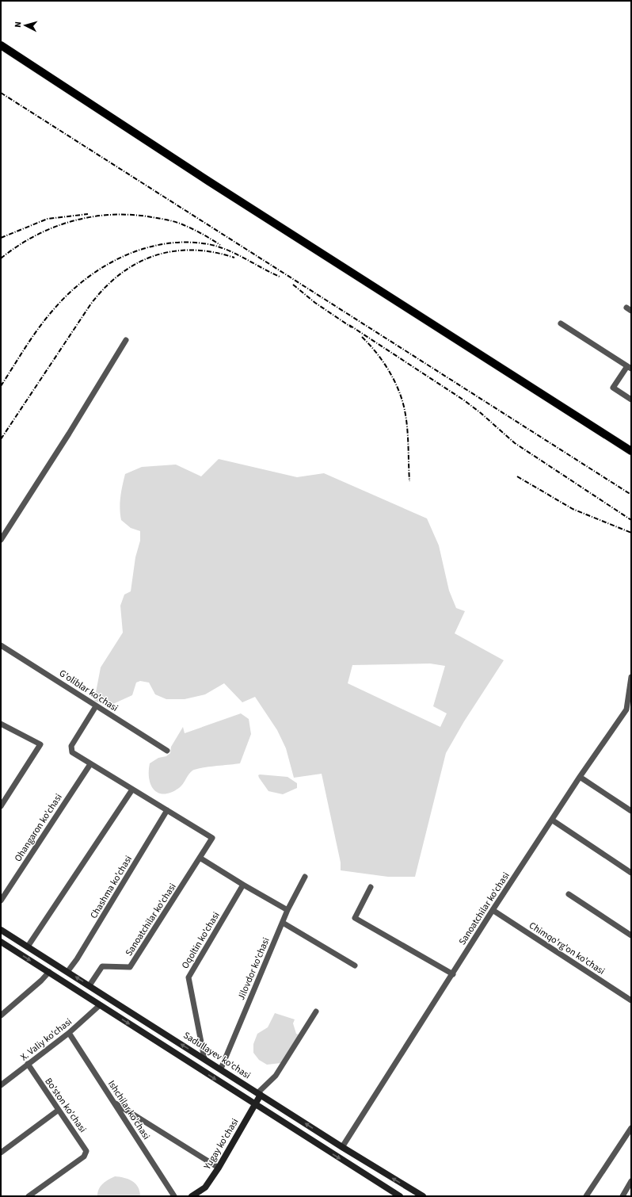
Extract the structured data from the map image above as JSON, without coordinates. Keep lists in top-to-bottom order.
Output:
{
  "streets": {
    "main road": ["Sadullayev ko'chasi", "Yugay ko'chasi"],
    "street": [
      "G'oliblar ko'chasi",
      "Ohangaron ko'chasi",
      "Chashma ko'chasi",
      "Sanoatchilar ko'chasi",
      "Oqoltin ko'chasi",
      "Chimqo'rg'on ko'chasi",
      "Jilovdor ko'chasi",
      "X. Valiy ko'chasi",
      "Bo'ston ko'chasi",
      "Ishchilar ko'chasi"
    ]
  },
  "crossings": [
    ["Chashma ko'chasi", "Sanoatchilar ko'chasi"],
    ["Chashma ko'chasi", "Sadullayev ko'chasi"],
    ["Sanoatchilar ko'chasi", "Chimqo'rg'on ko'chasi"],
    ["Sanoatchilar ko'chasi", "Sadullayev ko'chasi"],
    ["Oqoltin ko'chasi", "Sadullayev ko'chasi"],
    ["Jilovdor ko'chasi", "Sadullayev ko'chasi"],
    ["X. Valiy ko'chasi", "Bo'ston ko'chasi"],
    ["X. Valiy ko'chasi", "Ishchilar ko'chasi"],
    ["Sadullayev ko'chasi", "Yugay ko'chasi"]
  ],
  "north": "left"
}
